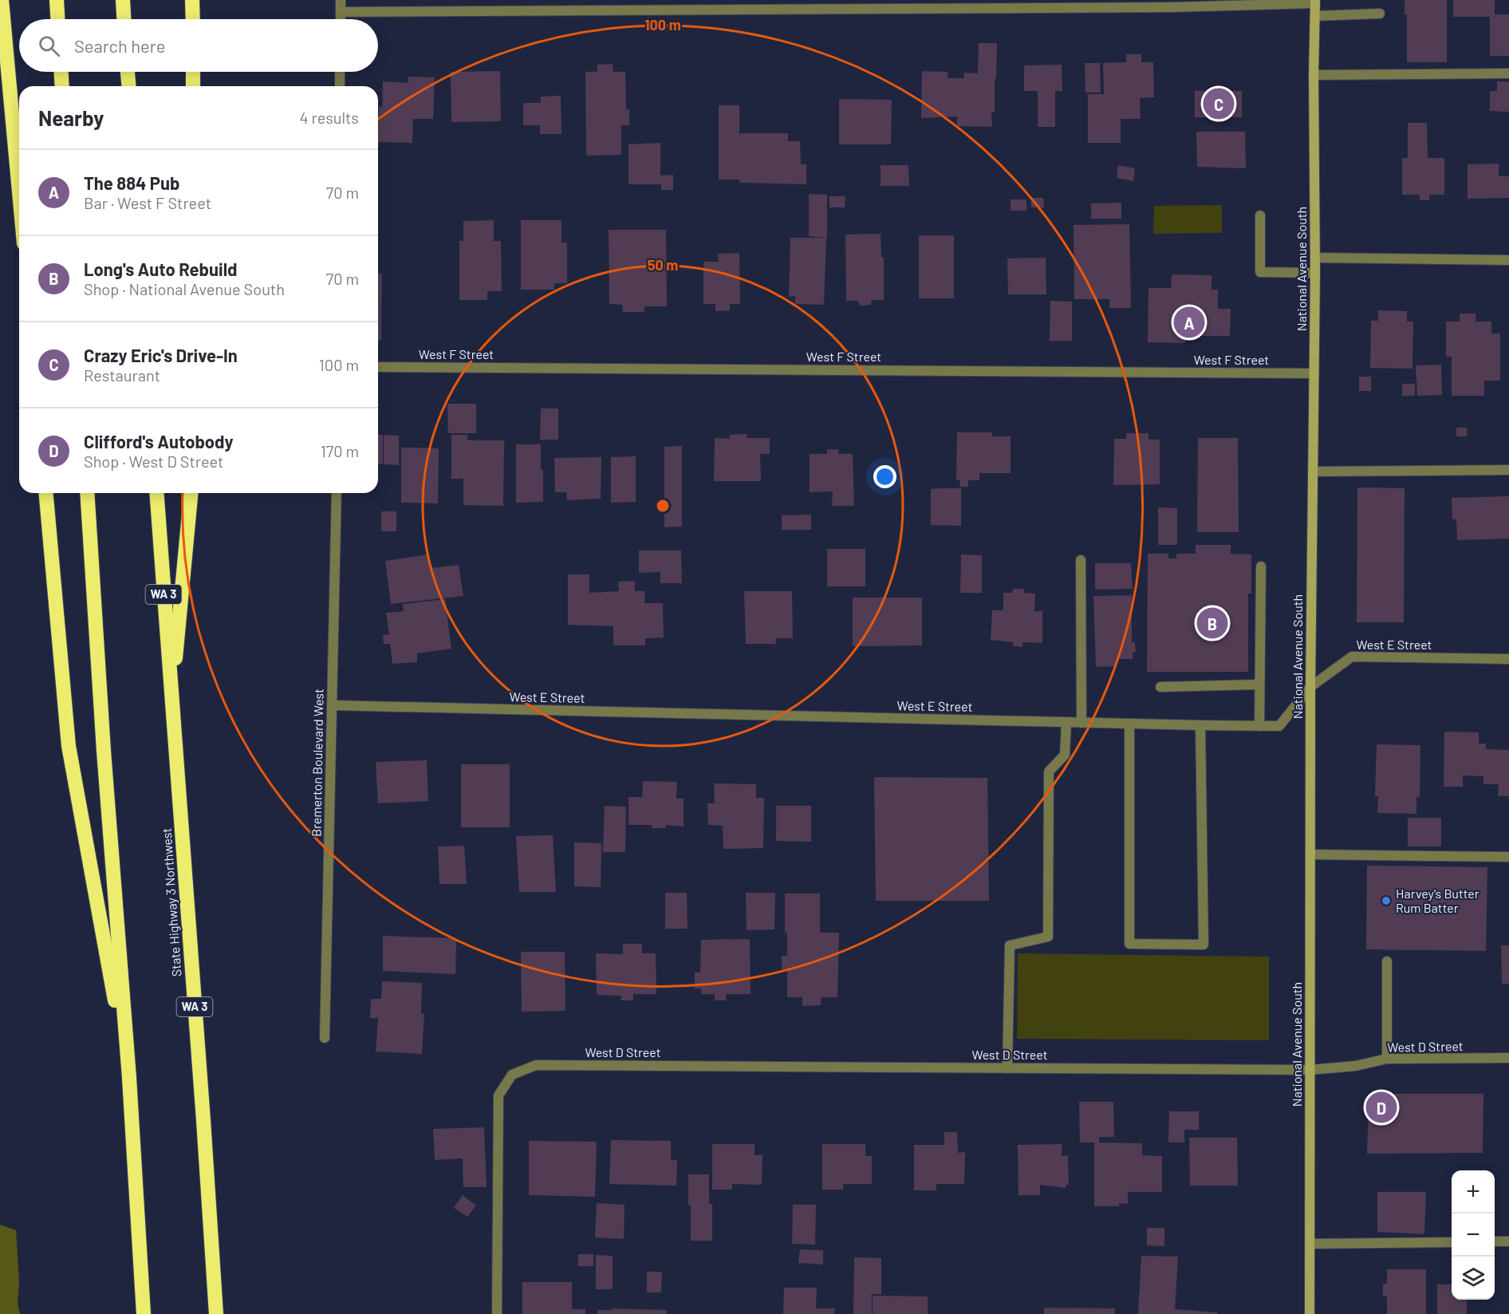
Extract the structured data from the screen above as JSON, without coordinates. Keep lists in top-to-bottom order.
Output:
{
  "streets": {
    "highway": ["WA 3", "State Highway 3 Northwest"],
    "main road": ["National Avenue South"],
    "street": [
      "West F Street",
      "West E Street",
      "Bremerton Boulevard West",
      "West D Street"
    ]
  },
  "crossings": [
    ["National Avenue South", "West F Street"],
    ["National Avenue South", "West E Street"],
    ["National Avenue South", "West D Street"],
    ["West E Street", "Bremerton Boulevard West"]
  ],
  "places": ["Harvey's Butter Rum Batter"],
  "page": {
    "search": "Search here",
    "pins": [
      "C",
      "A",
      "B",
      "D"
    ],
    "heading": ["Nearby", "4 results"],
    "list": [
      {
        "mark": "A",
        "name": "The 884 Pub",
        "note": "Bar · West F Street",
        "value": "70 m"
      },
      {
        "mark": "B",
        "name": "Long's Auto Rebuild",
        "note": "Shop · National Avenue South",
        "value": "70 m"
      },
      {
        "mark": "C",
        "name": "Crazy Eric's Drive-In",
        "note": "Restaurant",
        "value": "100 m"
      },
      {
        "mark": "D",
        "name": "Clifford's Autobody",
        "note": "Shop · West D Street",
        "value": "170 m"
      }
    ],
    "map_buttons": ["+", "−"]
  },
  "rings": ["100 m", "50 m"]
}
